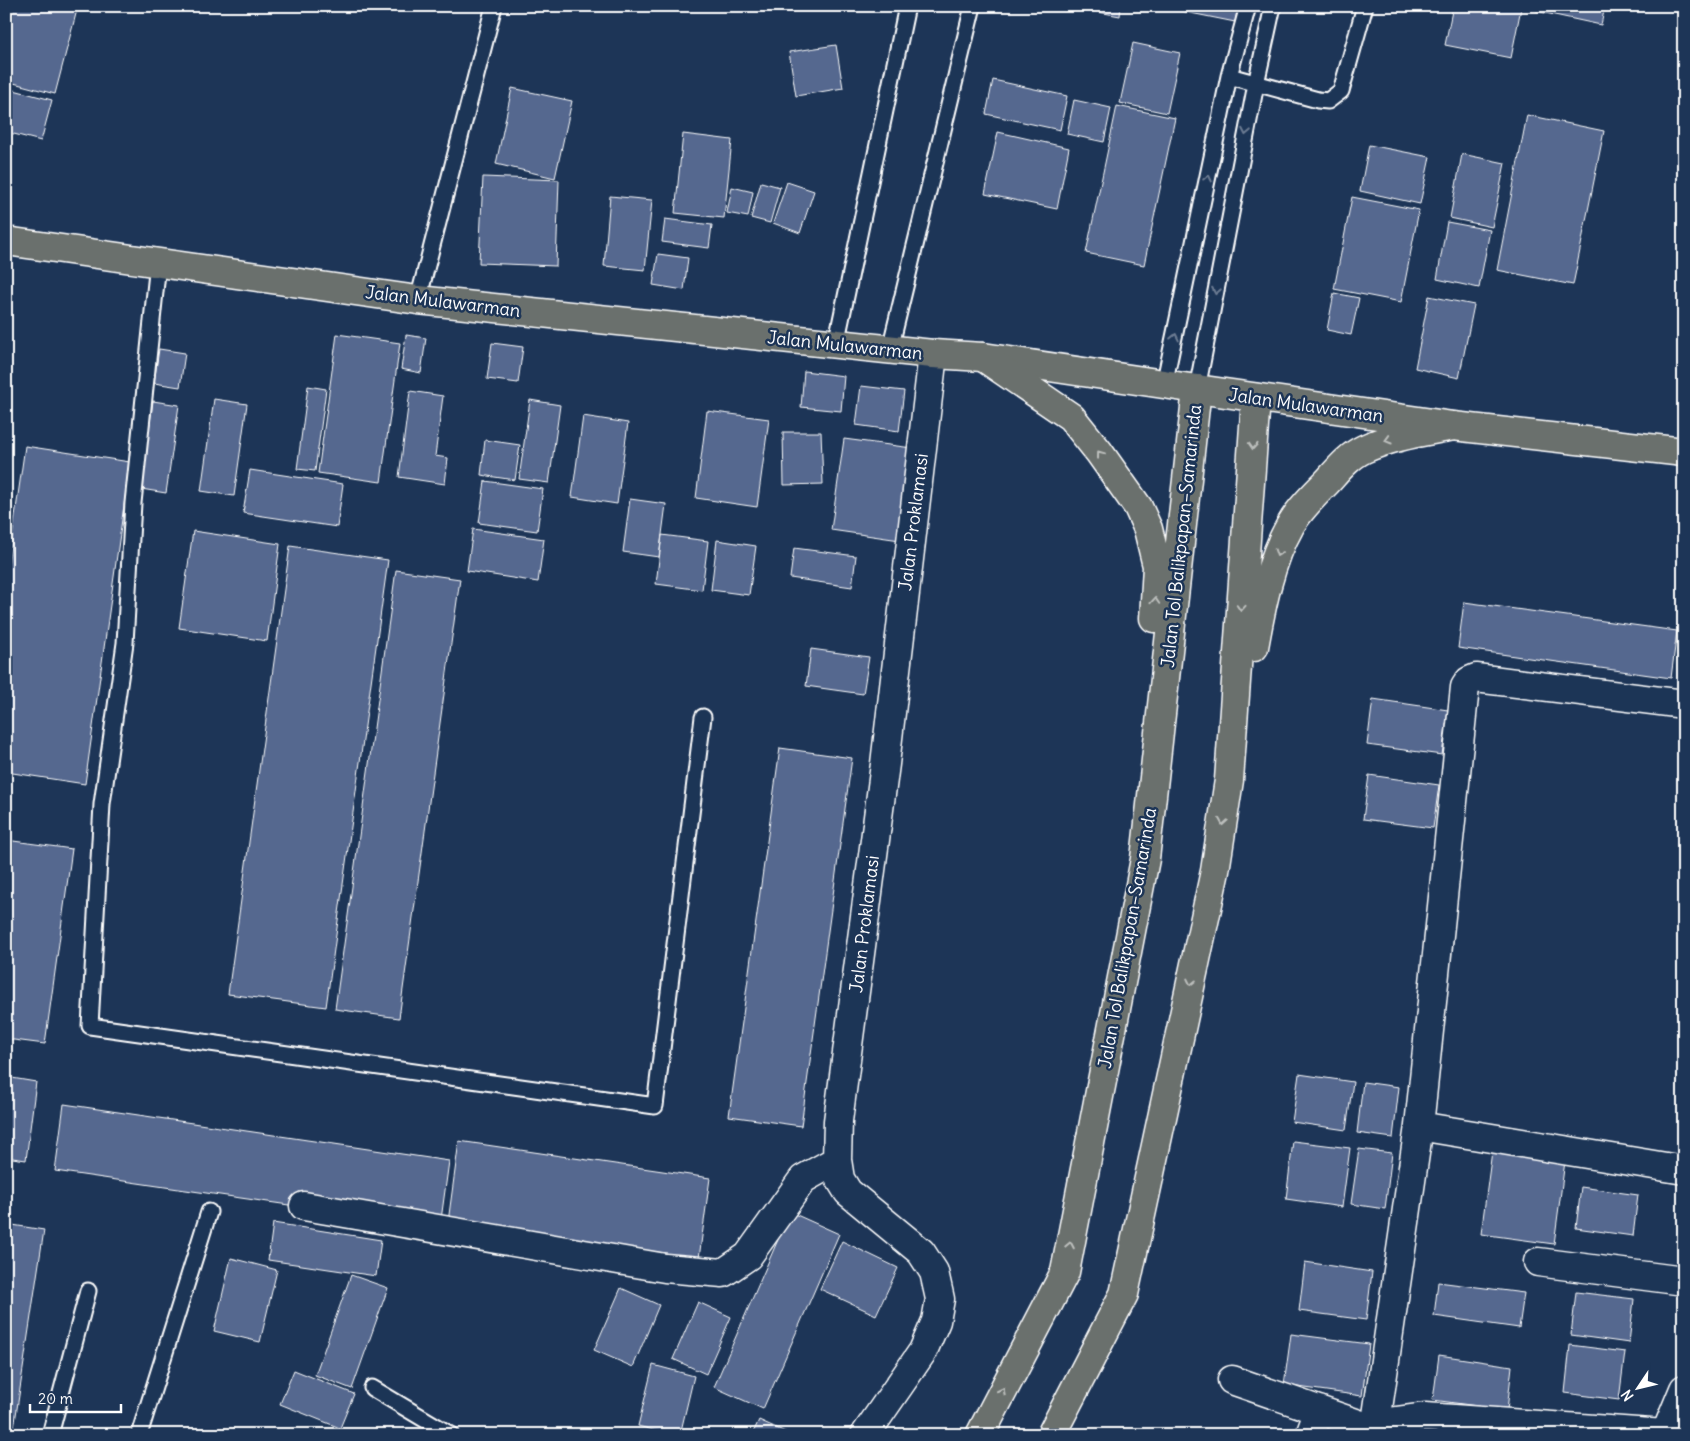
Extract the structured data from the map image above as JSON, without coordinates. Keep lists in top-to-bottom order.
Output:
{
  "streets": {
    "main road": ["Jalan Mulawarman", "Jalan Tol Balikpapan–Samarinda"],
    "street": ["Jalan Proklamasi"]
  },
  "crossings": [
    ["Jalan Mulawarman", "Jalan Proklamasi"],
    ["Jalan Mulawarman", "Jalan Tol Balikpapan–Samarinda"]
  ],
  "scale_bar": "20 m",
  "north": "bottom left"
}
